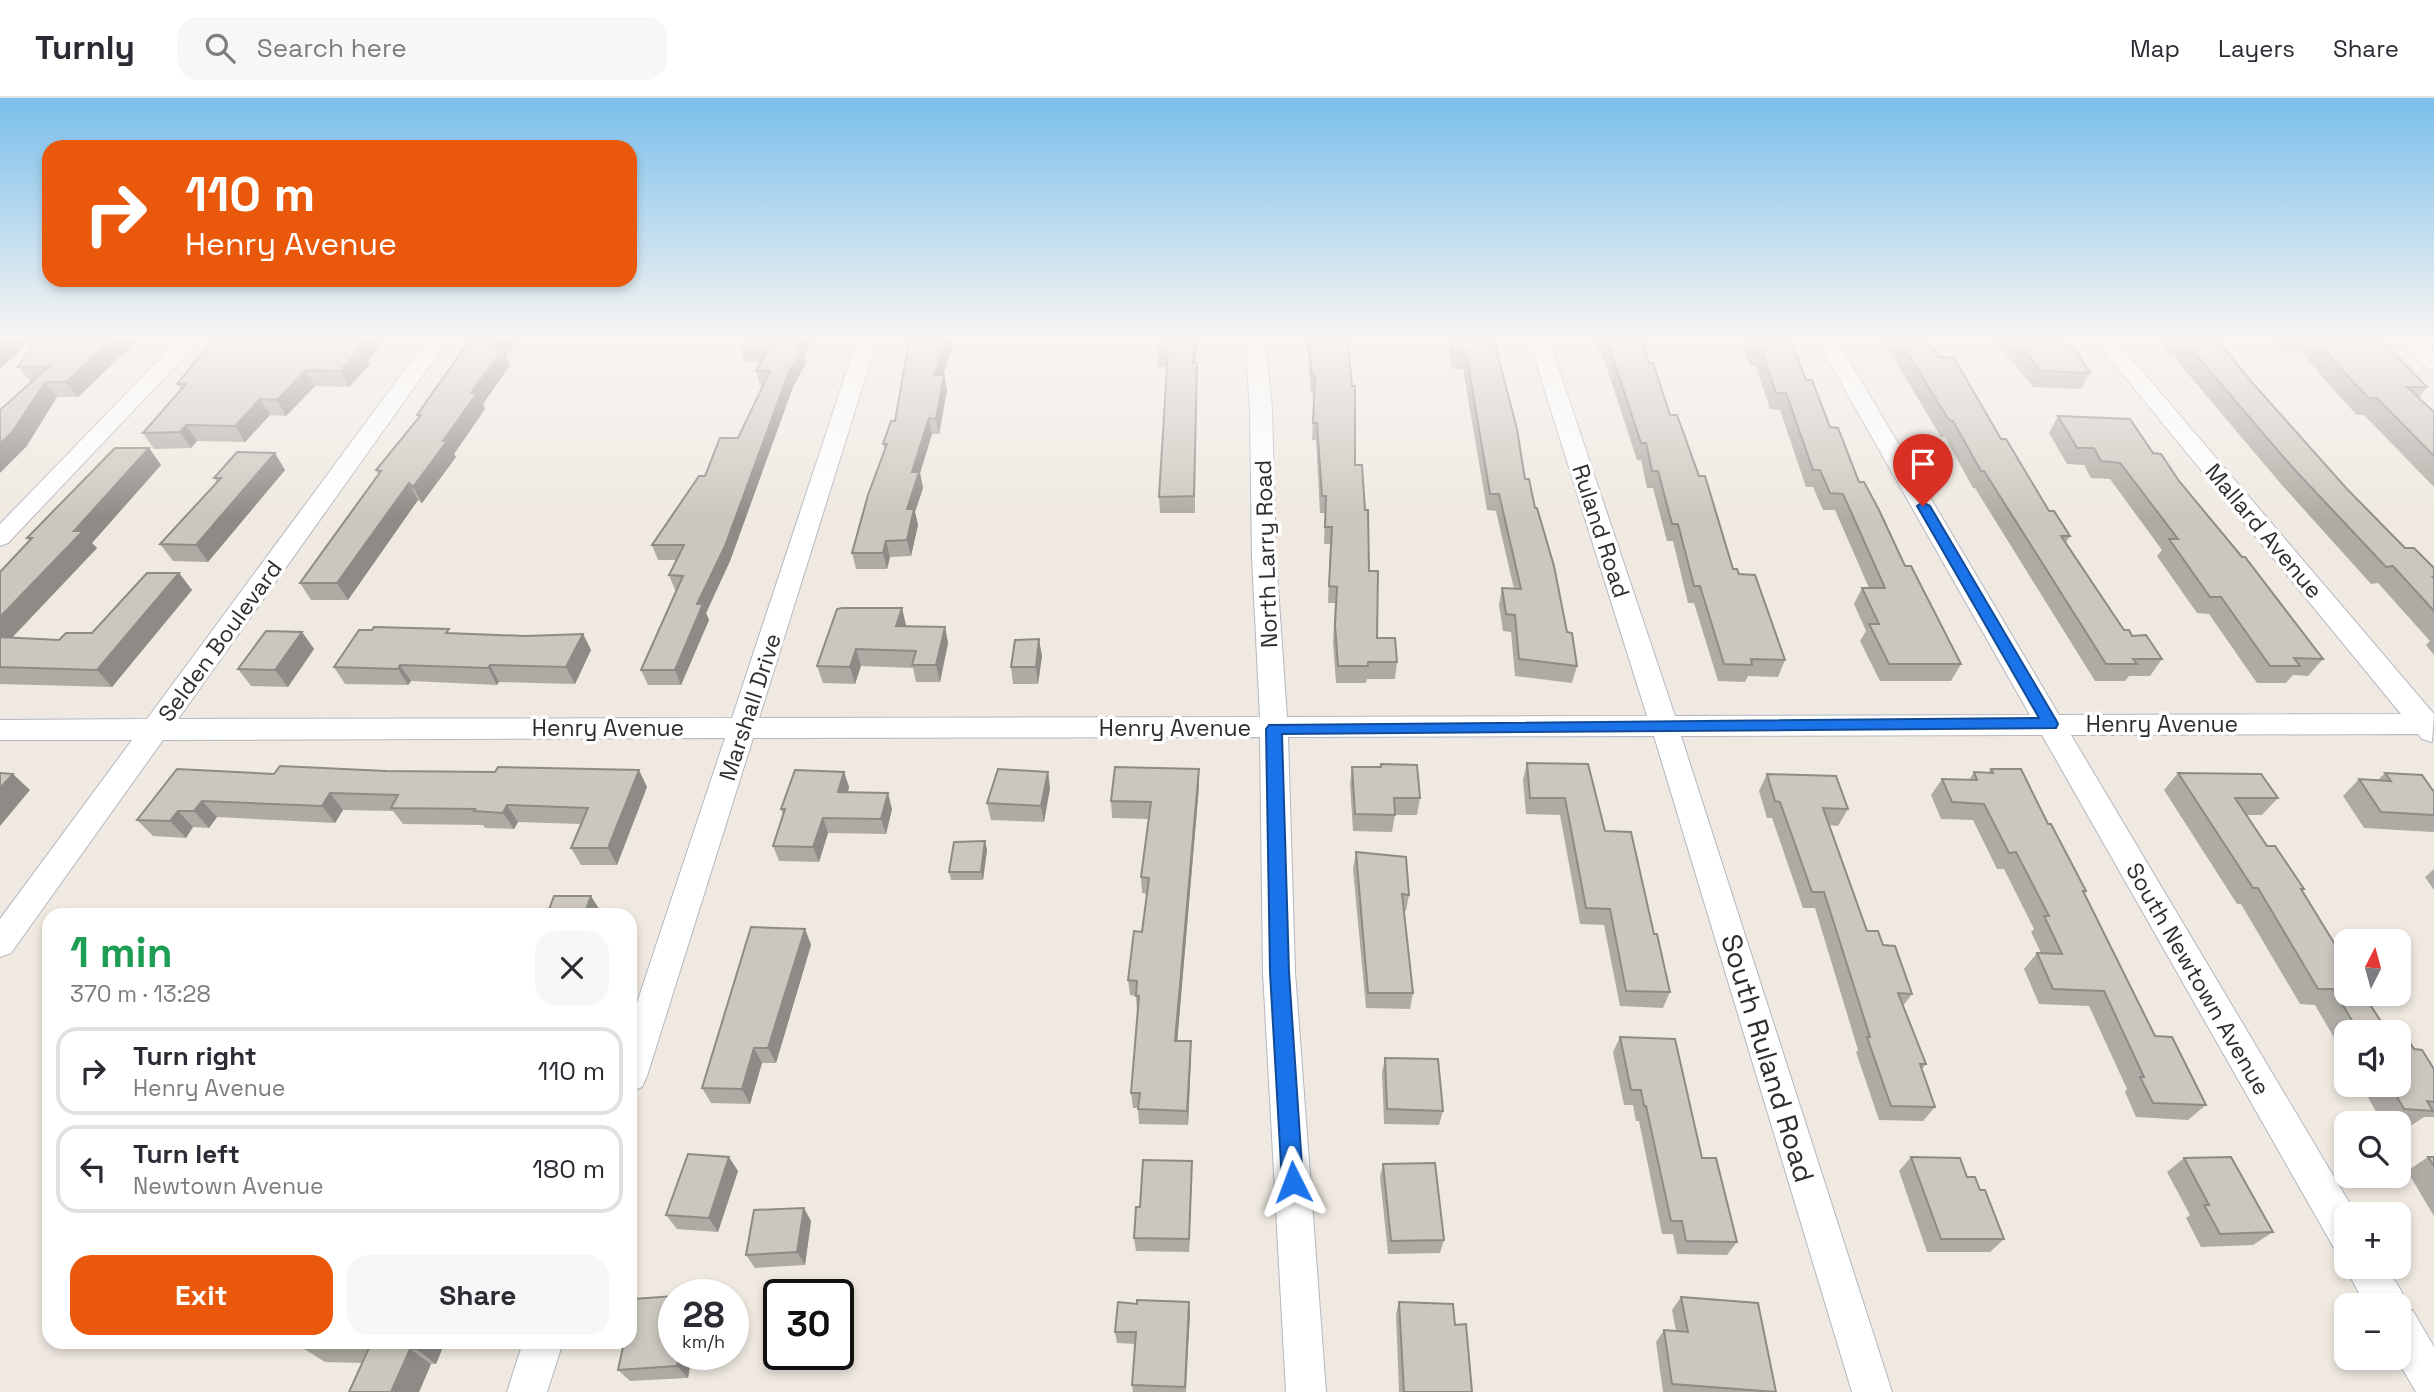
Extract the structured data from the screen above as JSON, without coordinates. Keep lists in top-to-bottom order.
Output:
{
  "streets": {
    "street": [
      "Ruland Road",
      "Mallard Avenue",
      "North Larry Road",
      "Selden Boulevard",
      "Marshall Drive",
      "Henry Avenue",
      "South Newtown Avenue",
      "South Ruland Road"
    ]
  },
  "crossings": [
    ["Ruland Road", "Henry Avenue"],
    ["Ruland Road", "South Ruland Road"],
    ["Mallard Avenue", "Henry Avenue"],
    ["North Larry Road", "Henry Avenue"],
    ["Selden Boulevard", "Henry Avenue"],
    ["Marshall Drive", "Henry Avenue"],
    ["Henry Avenue", "South Newtown Avenue"],
    ["Henry Avenue", "South Ruland Road"]
  ],
  "north": "top",
  "page": {
    "header": "Turnly",
    "search": "Search here",
    "nav": ["Map", "Layers", "Share"],
    "turn": ["110 m", "Henry Avenue"],
    "heading": ["1 min", "370 m · 13:28"],
    "map_buttons": ["+", "−"],
    "list": [
      {
        "name": "Turn right",
        "note": "Henry Avenue",
        "value": "110 m"
      },
      {
        "name": "Turn left",
        "note": "Newtown Avenue",
        "value": "180 m"
      }
    ],
    "buttons": ["Exit", "Share"],
    "speed": "28 km/h",
    "limit": "30"
  }
}
